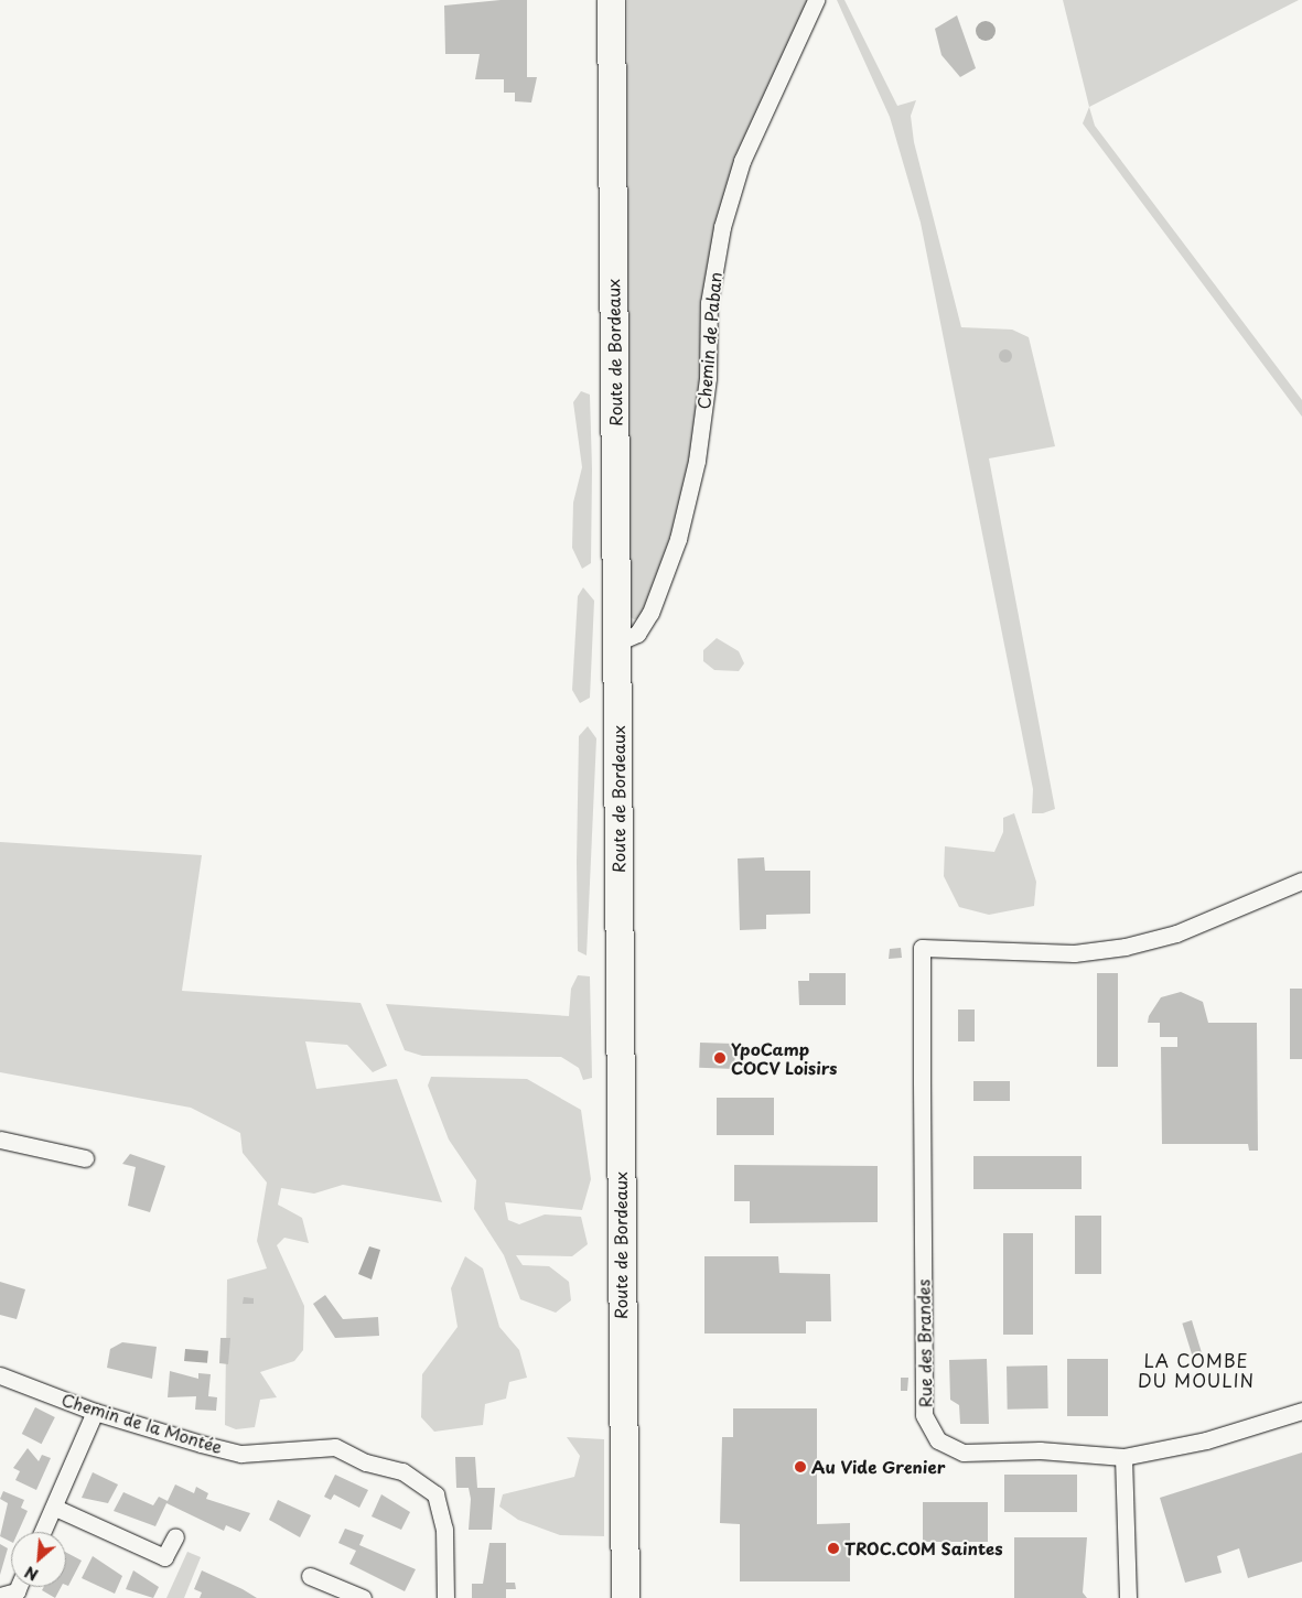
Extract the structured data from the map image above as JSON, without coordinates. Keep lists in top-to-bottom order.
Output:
{
  "streets": {
    "main road": ["Route de Bordeaux"],
    "street": ["Chemin de Paban", "Rue des Brandes", "Chemin de la Montée"]
  },
  "crossings": [
    ["Chemin de Paban", "Route de Bordeaux"]
  ],
  "districts": ["LA COMBE DU MOULIN"],
  "places": ["YpoCamp COCV Loisirs", "Au Vide Grenier", "TROC.COM Saintes"],
  "north": "bottom left"
}
